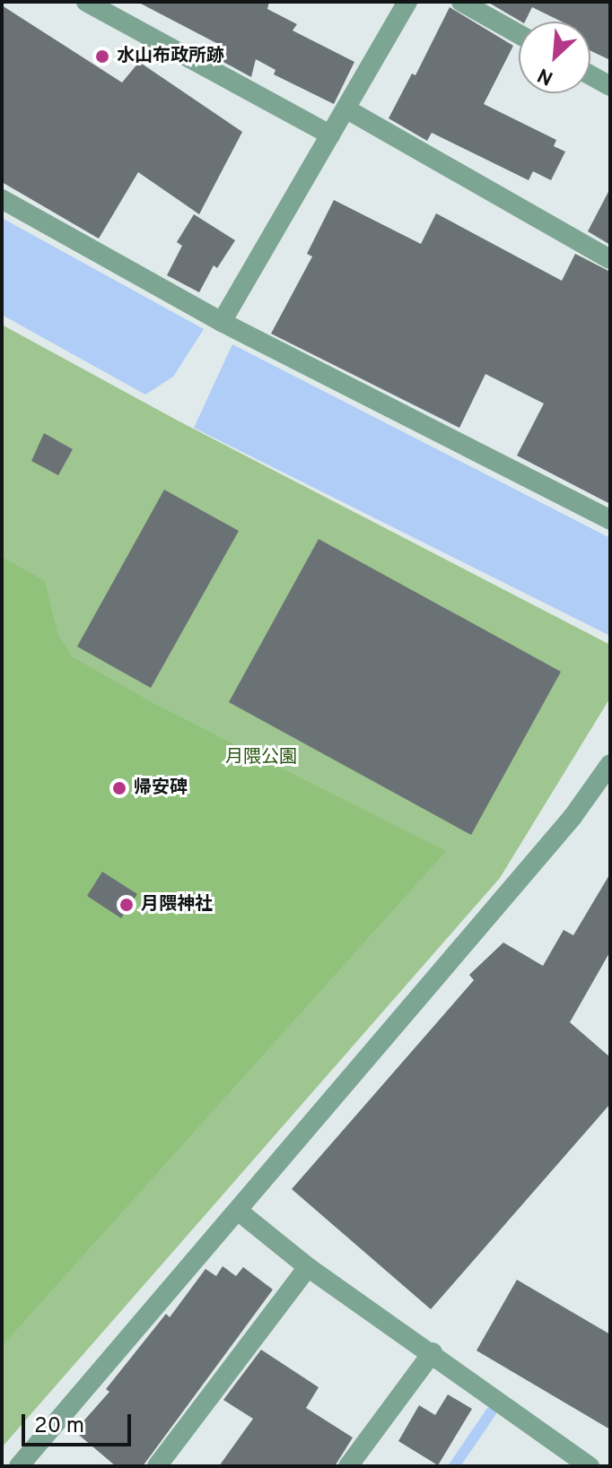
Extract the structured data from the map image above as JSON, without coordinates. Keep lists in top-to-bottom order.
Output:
{
  "parks": ["月隈公園"],
  "places": ["水山布政所跡", "帰安碑", "月隈神社"],
  "scale_bar": "20 m",
  "north": "bottom left"
}
